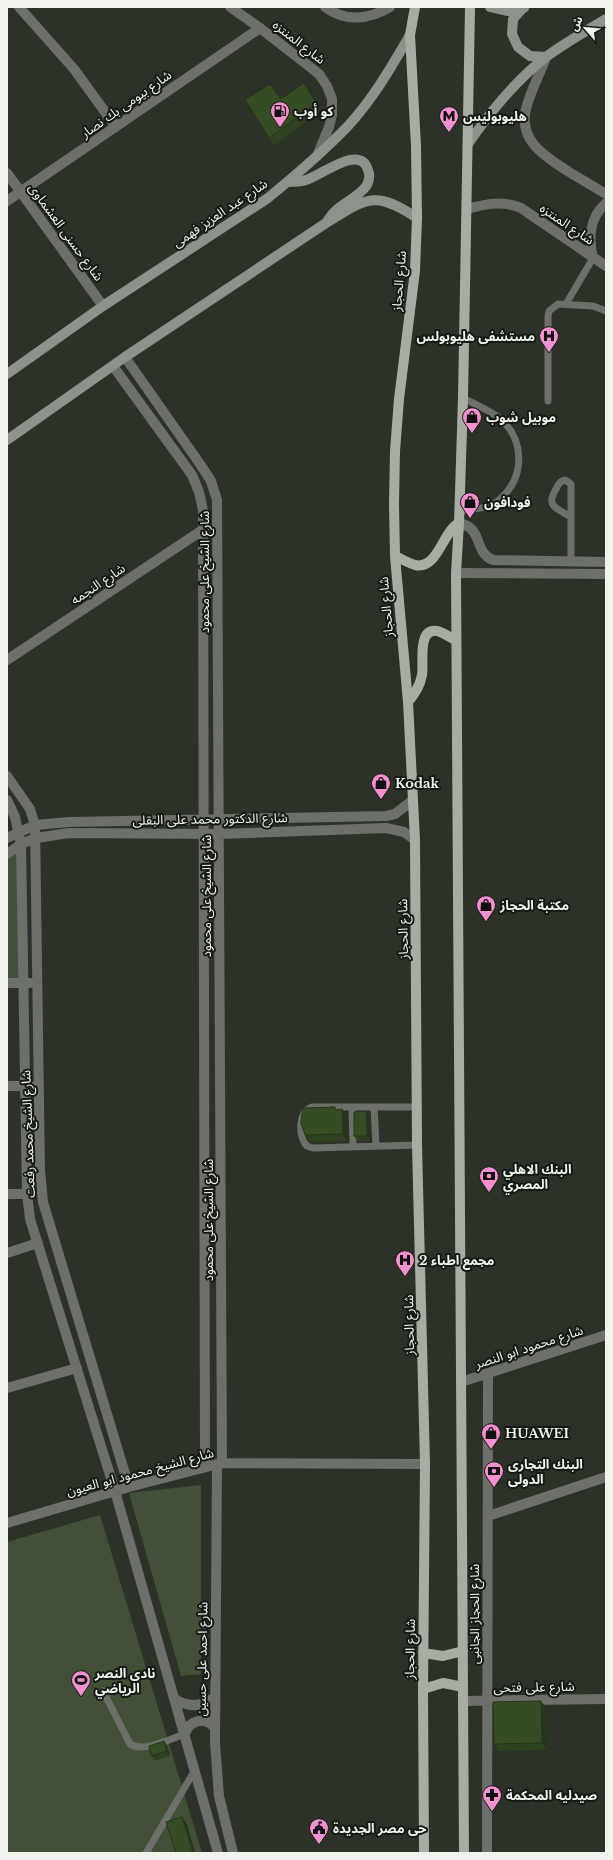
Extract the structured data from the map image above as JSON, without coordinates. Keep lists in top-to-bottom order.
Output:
{
  "streets": {
    "main road": ["شارع عبد العزيز فهمى", "شارع الحجاز"],
    "street": [
      "شارع المنتزه",
      "شارع بيومى بك نصار",
      "شارع حسنى العشماوى",
      "شارع الشيخ على محمود",
      "شارع النجمه",
      "شارع الدكتور محمد على البقلى",
      "شارع الشيخ محمد رفعت",
      "شارع محمود ابو النصر",
      "شارع الشيخ محمود ابو العيون",
      "شارع الحجاز الجانبى",
      "شارع احمد على حسين",
      "شارع على فتحى"
    ]
  },
  "crossings": [
    ["شارع المنتزه", "شارع بيومى بك نصار"],
    ["شارع المنتزه", "شارع عبد العزيز فهمى"],
    ["شارع بيومى بك نصار", "شارع حسنى العشماوى"],
    ["شارع عبد العزيز فهمى", "شارع حسنى العشماوى"],
    ["شارع عبد العزيز فهمى", "شارع الحجاز"],
    ["شارع الحجاز", "شارع الدكتور محمد على البقلى"],
    ["شارع الحجاز", "شارع الشيخ محمود ابو العيون"],
    ["شارع الشيخ على محمود", "شارع النجمه"],
    ["شارع الشيخ على محمود", "شارع الدكتور محمد على البقلى"],
    ["شارع الشيخ على محمود", "شارع الشيخ محمود ابو العيون"],
    ["شارع الشيخ على محمود", "شارع احمد على حسين"],
    ["شارع الدكتور محمد على البقلى", "شارع الشيخ محمد رفعت"],
    ["شارع الشيخ محمد رفعت", "شارع الشيخ محمود ابو العيون"],
    ["شارع الشيخ محمد رفعت", "شارع احمد على حسين"],
    ["شارع محمود ابو النصر", "شارع الحجاز الجانبى"],
    ["شارع الشيخ محمود ابو العيون", "شارع احمد على حسين"],
    ["شارع الحجاز الجانبى", "شارع على فتحى"]
  ],
  "places": {
    "fuel station": ["كو أوب"],
    "metro station": ["هليوبوليس"],
    "hospital": ["مستشفى هليوبولس", "مجمع اطباء 2"],
    "shop": [
      "موبيل شوب",
      "فودافون",
      "Kodak",
      "مكتبة الحجاز",
      "HUAWEI"
    ],
    "bank": ["البنك الاهلي المصري", "البنك التجارى الدولى"],
    "sports": ["نادي النصر الرياضي"],
    "pharmacy": ["صيدليه المحكمة"],
    "public building": ["حى مصر الجديدة"]
  },
  "north": "top left"
}
